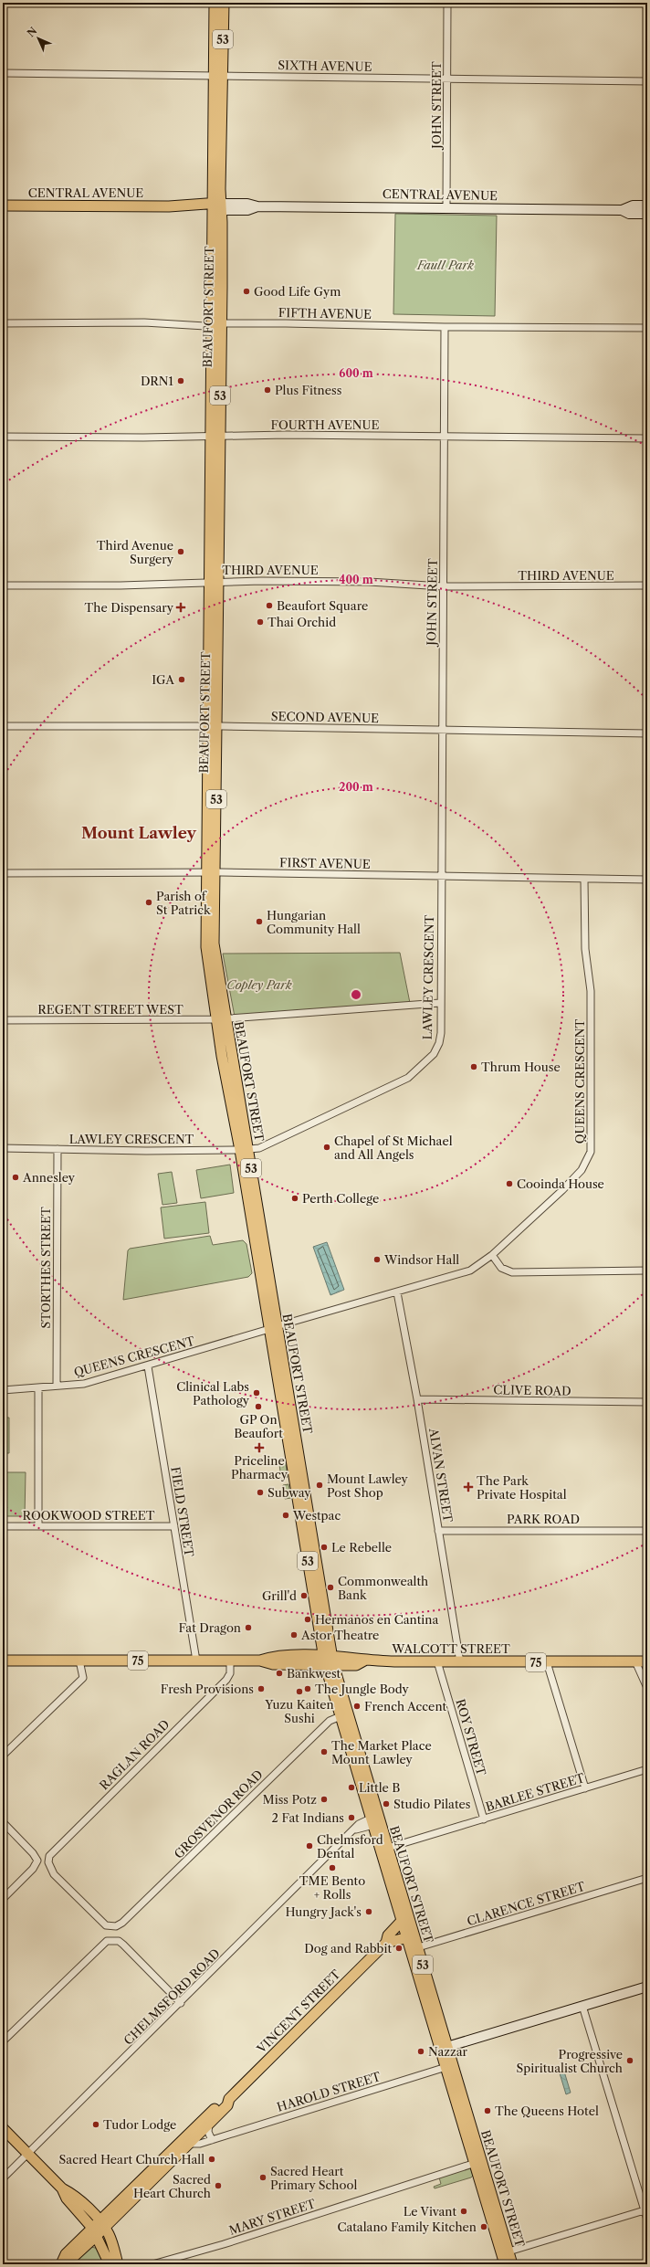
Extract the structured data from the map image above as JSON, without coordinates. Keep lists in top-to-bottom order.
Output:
{
  "streets": {
    "main road": [
      "53",
      "CENTRAL AVENUE",
      "BEAUFORT STREET",
      "WALCOTT STREET",
      "75",
      "VINCENT STREET"
    ],
    "street": [
      "SIXTH AVENUE",
      "JOHN STREET",
      "FIFTH AVENUE",
      "FOURTH AVENUE",
      "THIRD AVENUE",
      "SECOND AVENUE",
      "FIRST AVENUE",
      "LAWLEY CRESCENT",
      "REGENT STREET WEST",
      "QUEENS CRESCENT",
      "STORTHES STREET",
      "CLIVE ROAD",
      "ALVAN STREET",
      "FIELD STREET",
      "ROOKWOOD STREET",
      "PARK ROAD",
      "ROY STREET",
      "RAGLAN ROAD",
      "BARLEE STREET",
      "GROSVENOR ROAD",
      "CLARENCE STREET",
      "CHELMSFORD ROAD",
      "HAROLD STREET",
      "MARY STREET"
    ]
  },
  "crossings": [
    ["SIXTH AVENUE", "JOHN STREET"],
    ["SIXTH AVENUE", "BEAUFORT STREET"],
    ["JOHN STREET", "CENTRAL AVENUE"],
    ["JOHN STREET", "FIFTH AVENUE"],
    ["JOHN STREET", "FOURTH AVENUE"],
    ["JOHN STREET", "THIRD AVENUE"],
    ["JOHN STREET", "SECOND AVENUE"],
    ["JOHN STREET", "FIRST AVENUE"],
    ["JOHN STREET", "LAWLEY CRESCENT"],
    ["CENTRAL AVENUE", "BEAUFORT STREET"],
    ["BEAUFORT STREET", "FIFTH AVENUE"],
    ["BEAUFORT STREET", "FOURTH AVENUE"],
    ["BEAUFORT STREET", "THIRD AVENUE"],
    ["BEAUFORT STREET", "SECOND AVENUE"],
    ["BEAUFORT STREET", "FIRST AVENUE"],
    ["BEAUFORT STREET", "LAWLEY CRESCENT"],
    ["BEAUFORT STREET", "REGENT STREET WEST"],
    ["BEAUFORT STREET", "QUEENS CRESCENT"],
    ["BEAUFORT STREET", "WALCOTT STREET"],
    ["BEAUFORT STREET", "BARLEE STREET"],
    ["BEAUFORT STREET", "GROSVENOR ROAD"],
    ["BEAUFORT STREET", "CLARENCE STREET"],
    ["BEAUFORT STREET", "CHELMSFORD ROAD"],
    ["BEAUFORT STREET", "VINCENT STREET"],
    ["BEAUFORT STREET", "HAROLD STREET"],
    ["BEAUFORT STREET", "MARY STREET"],
    ["FIRST AVENUE", "LAWLEY CRESCENT"],
    ["FIRST AVENUE", "QUEENS CRESCENT"],
    ["LAWLEY CRESCENT", "REGENT STREET WEST"],
    ["LAWLEY CRESCENT", "STORTHES STREET"],
    ["QUEENS CRESCENT", "STORTHES STREET"],
    ["QUEENS CRESCENT", "ALVAN STREET"],
    ["QUEENS CRESCENT", "FIELD STREET"],
    ["CLIVE ROAD", "ALVAN STREET"],
    ["ALVAN STREET", "PARK ROAD"],
    ["ALVAN STREET", "WALCOTT STREET"],
    ["FIELD STREET", "ROOKWOOD STREET"],
    ["FIELD STREET", "WALCOTT STREET"],
    ["WALCOTT STREET", "ROY STREET"],
    ["WALCOTT STREET", "RAGLAN ROAD"],
    ["ROY STREET", "BARLEE STREET"],
    ["RAGLAN ROAD", "GROSVENOR ROAD"],
    ["VINCENT STREET", "HAROLD STREET"]
  ],
  "districts": ["Mount Lawley"],
  "parks": ["Faull Park", "Copley Park"],
  "places": {
    "other": [
      "Good Life Gym",
      "DRN1",
      "Plus Fitness",
      "Third Avenue Surgery",
      "Beaufort Square",
      "Thai Orchid",
      "IGA",
      "Parish of St Patrick",
      "Hungarian Community Hall",
      "Thrum House",
      "Chapel of St Michael and All Angels",
      "Annesley",
      "Cooinda House",
      "Perth College",
      "Windsor Hall",
      "Clinical Labs Pathology",
      "GP On Beaufort",
      "Mount Lawley Post Shop",
      "Subway",
      "Westpac",
      "Le Rebelle",
      "Commonwealth Bank",
      "Grill'd",
      "Hermanos en Cantina",
      "Fat Dragon",
      "Astor Theatre",
      "Bankwest",
      "Fresh Provisions",
      "The Jungle Body",
      "Yuzu Kaiten Sushi",
      "French Accent",
      "The Market Place Mount Lawley",
      "Little B",
      "Miss Potz",
      "Studio Pilates",
      "2 Fat Indians",
      "Chelmsford Dental",
      "TME Bento + Rolls",
      "Hungry Jack's",
      "Dog and Rabbit",
      "Nazzar",
      "Progressive Spiritualist Church",
      "The Queens Hotel",
      "Tudor Lodge",
      "Sacred Heart Church Hall",
      "Sacred Heart Primary School",
      "Sacred Heart Church",
      "Le Vivant",
      "Catalano Family Kitchen"
    ],
    "health": ["The Dispensary", "Priceline Pharmacy", "The Park Private Hospital"]
  },
  "north": "top left",
  "rings": ["600 m", "400 m", "200 m"]
}
